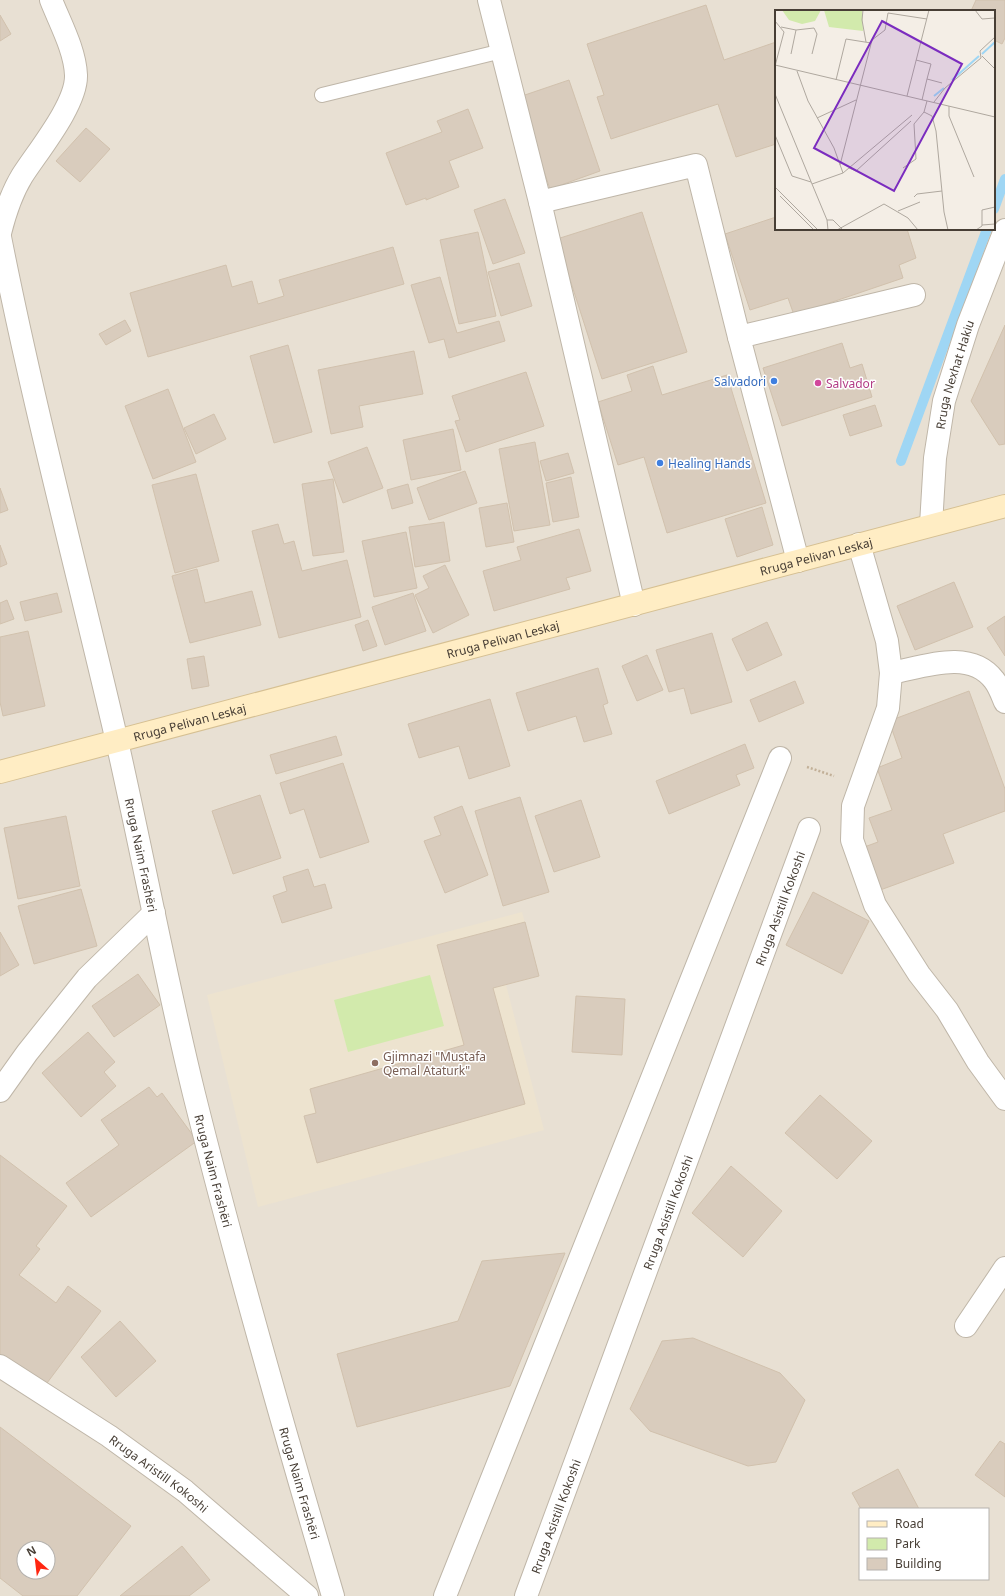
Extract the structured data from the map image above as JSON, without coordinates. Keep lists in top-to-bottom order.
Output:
{
  "streets": {
    "main road": ["Rruga Pelivan Leskaj"],
    "street": [
      "Rruga Nexhat Hakiu",
      "Rruga Naim Frashëri",
      "Rruga Asistill Kokoshi",
      "Rruga Aristill Kokoshi"
    ]
  },
  "crossings": [
    ["Rruga Nexhat Hakiu", "Rruga Pelivan Leskaj"],
    ["Rruga Pelivan Leskaj", "Rruga Naim Frashëri"]
  ],
  "places": [
    "Salvadori",
    "Salvador",
    "Healing Hands",
    "Gjimnazi \"Mustafa Qemal Ataturk\""
  ],
  "legend": ["Road", "Park", "Building"],
  "north": "top left"
}
